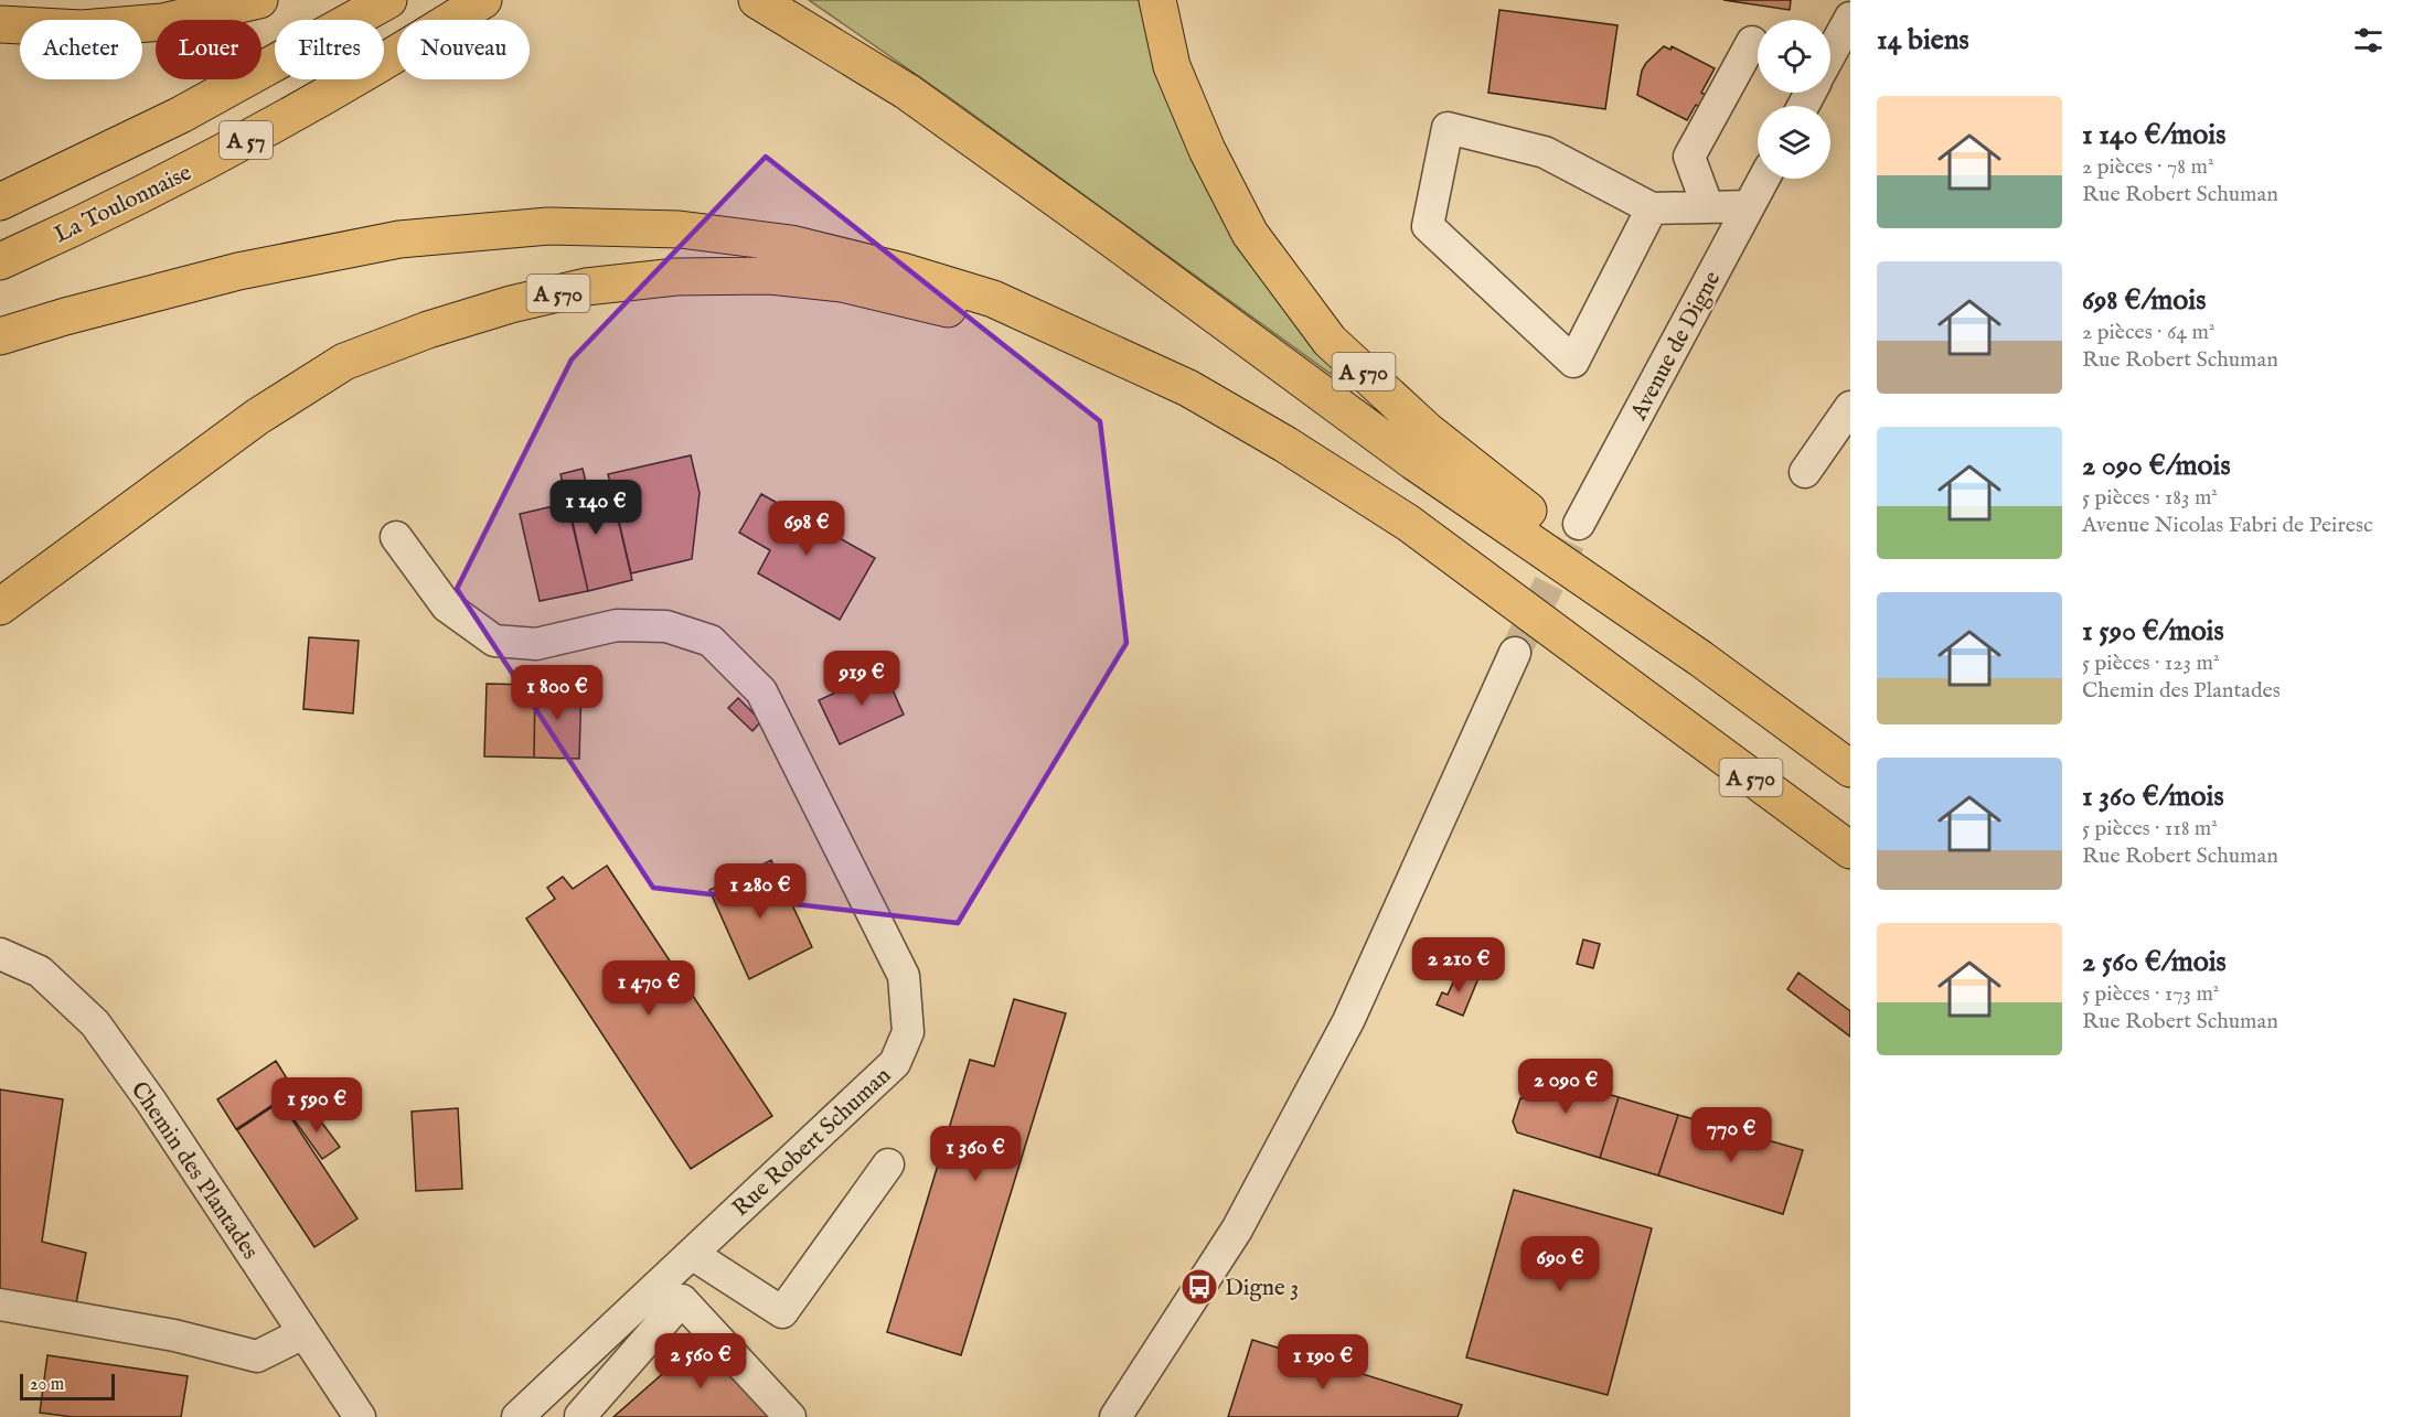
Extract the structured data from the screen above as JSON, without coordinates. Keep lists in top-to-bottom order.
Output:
{
  "streets": {
    "highway": ["A 57", "La Toulonnaise", "A 570"],
    "street": ["Avenue de Digne", "Rue Robert Schuman", "Chemin des Plantades"]
  },
  "places": {
    "bus stop": ["Digne 3"]
  },
  "scale_bar": "20 m",
  "page": {
    "heading": "14 biens",
    "chip": [
      "Acheter",
      "Louer",
      "Filtres",
      "Nouveau"
    ],
    "list": [
      {
        "name": "1 140 €/mois",
        "note": "2 pièces · 78 m² · Rue Robert Schuman"
      },
      {
        "name": "698 €/mois",
        "note": "2 pièces · 64 m² · Rue Robert Schuman"
      },
      {
        "name": "2 090 €/mois",
        "note": "5 pièces · 183 m² · Avenue Nicolas Fabri de Peiresc"
      },
      {
        "name": "1 590 €/mois",
        "note": "5 pièces · 123 m² · Chemin des Plantades"
      },
      {
        "name": "1 360 €/mois",
        "note": "5 pièces · 118 m² · Rue Robert Schuman"
      },
      {
        "name": "2 560 €/mois",
        "note": "5 pièces · 173 m² · Rue Robert Schuman"
      }
    ],
    "price": [
      "1 140 €",
      "698 €",
      "919 €",
      "1 800 €",
      "1 280 €",
      "2 210 €",
      "1 470 €",
      "2 090 €",
      "1 590 €",
      "770 €",
      "1 360 €",
      "690 €",
      "2 560 €",
      "1 190 €"
    ],
    "scale": "20 m"
  }
}
